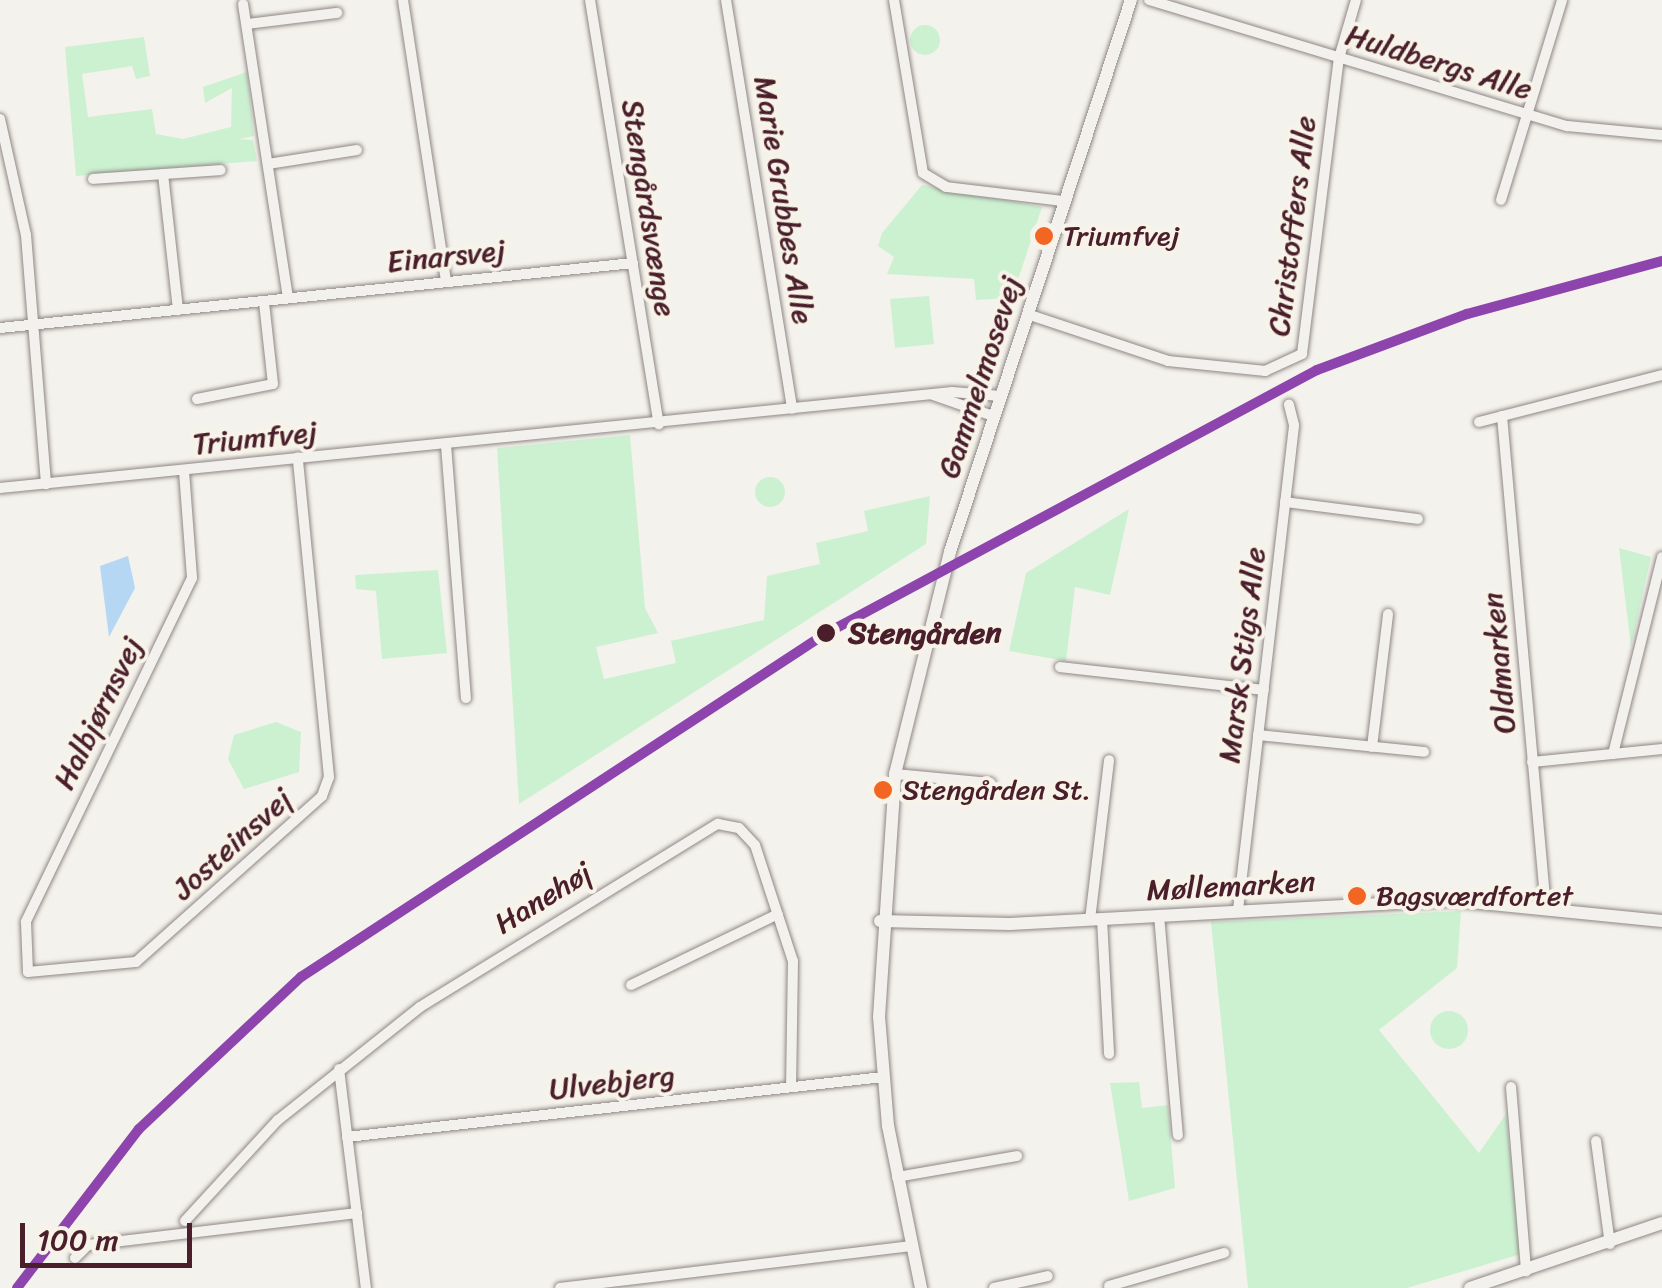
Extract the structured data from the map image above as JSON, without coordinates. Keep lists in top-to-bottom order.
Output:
{
  "streets": {
    "street": [
      "Huldbergs Alle",
      "Marie Grubbes Alle",
      "Stengårdsvænge",
      "Christoffers Alle",
      "Einarsvej",
      "Gammelmosevej",
      "Triumfvej",
      "Marsk Stigs Alle",
      "Oldmarken",
      "Halbjørnsvej",
      "Josteinsvej",
      "Møllemarken",
      "Hanehøj",
      "Ulvebjerg"
    ]
  },
  "crossings": [
    ["Huldbergs Alle", "Christoffers Alle"],
    ["Marie Grubbes Alle", "Triumfvej"],
    ["Stengårdsvænge", "Einarsvej"],
    ["Stengårdsvænge", "Triumfvej"],
    ["Christoffers Alle", "Gammelmosevej"],
    ["Gammelmosevej", "Triumfvej"],
    ["Gammelmosevej", "Møllemarken"],
    ["Gammelmosevej", "Ulvebjerg"],
    ["Triumfvej", "Halbjørnsvej"],
    ["Triumfvej", "Josteinsvej"],
    ["Marsk Stigs Alle", "Møllemarken"],
    ["Oldmarken", "Møllemarken"],
    ["Halbjørnsvej", "Josteinsvej"],
    ["Hanehøj", "Ulvebjerg"]
  ],
  "places": [
    "Triumfvej",
    "Stengården",
    "Stengården St.",
    "Bagsværdfortet"
  ],
  "scale_bar": "100 m"
}
